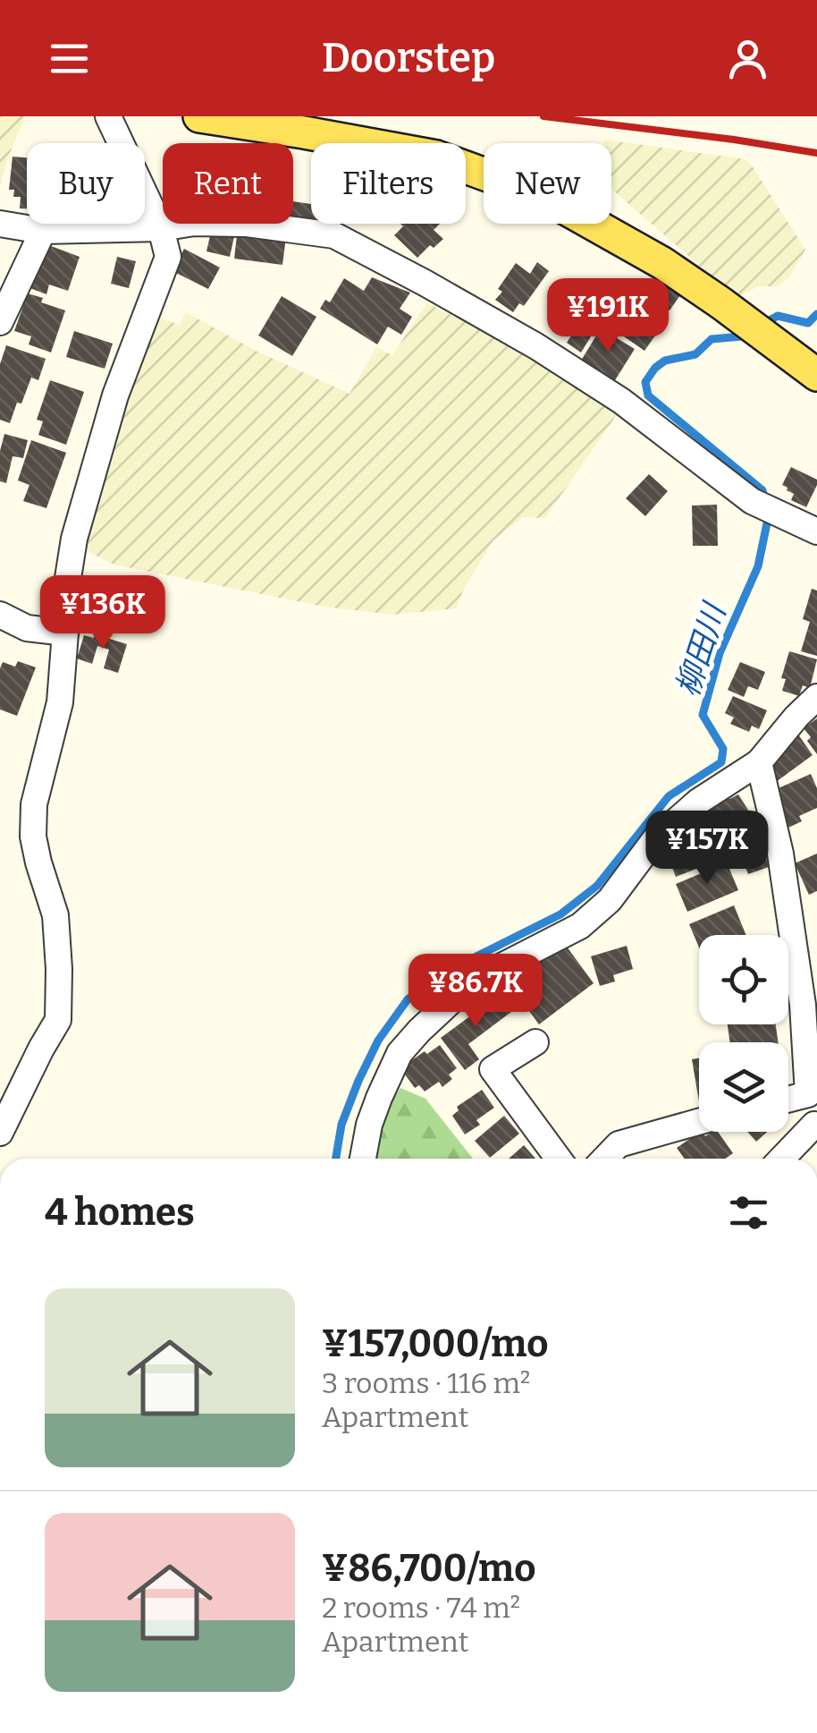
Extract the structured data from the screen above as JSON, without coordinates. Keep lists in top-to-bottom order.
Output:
{
  "water": ["柳田川"],
  "page": {
    "header": "Doorstep",
    "chip": [
      "Buy",
      "Rent",
      "Filters",
      "New"
    ],
    "price": [
      "¥191K",
      "¥136K",
      "¥157K",
      "¥86.7K"
    ],
    "heading": "4 homes",
    "list": [
      {
        "name": "¥157,000/mo",
        "note": "3 rooms · 116 m² · Apartment"
      },
      {
        "name": "¥86,700/mo",
        "note": "2 rooms · 74 m² · Apartment"
      }
    ]
  }
}
